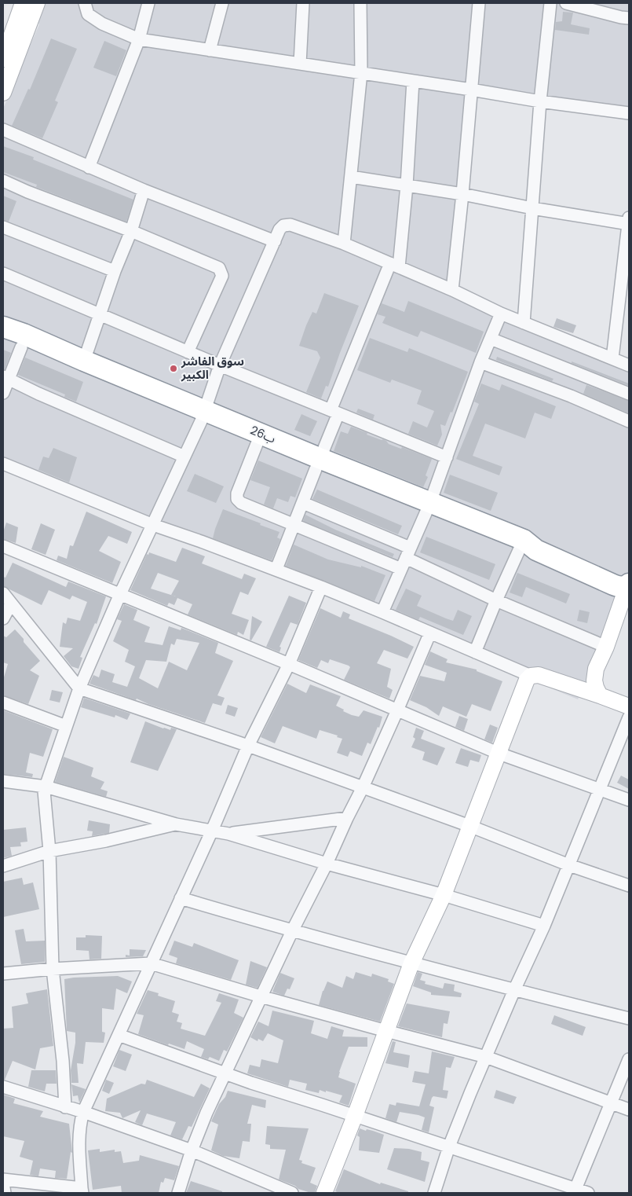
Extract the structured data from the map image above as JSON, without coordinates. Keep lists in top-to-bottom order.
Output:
{
  "streets": {
    "highway": ["26ب"]
  },
  "places": ["سوق الفاشر الكبير"]
}
